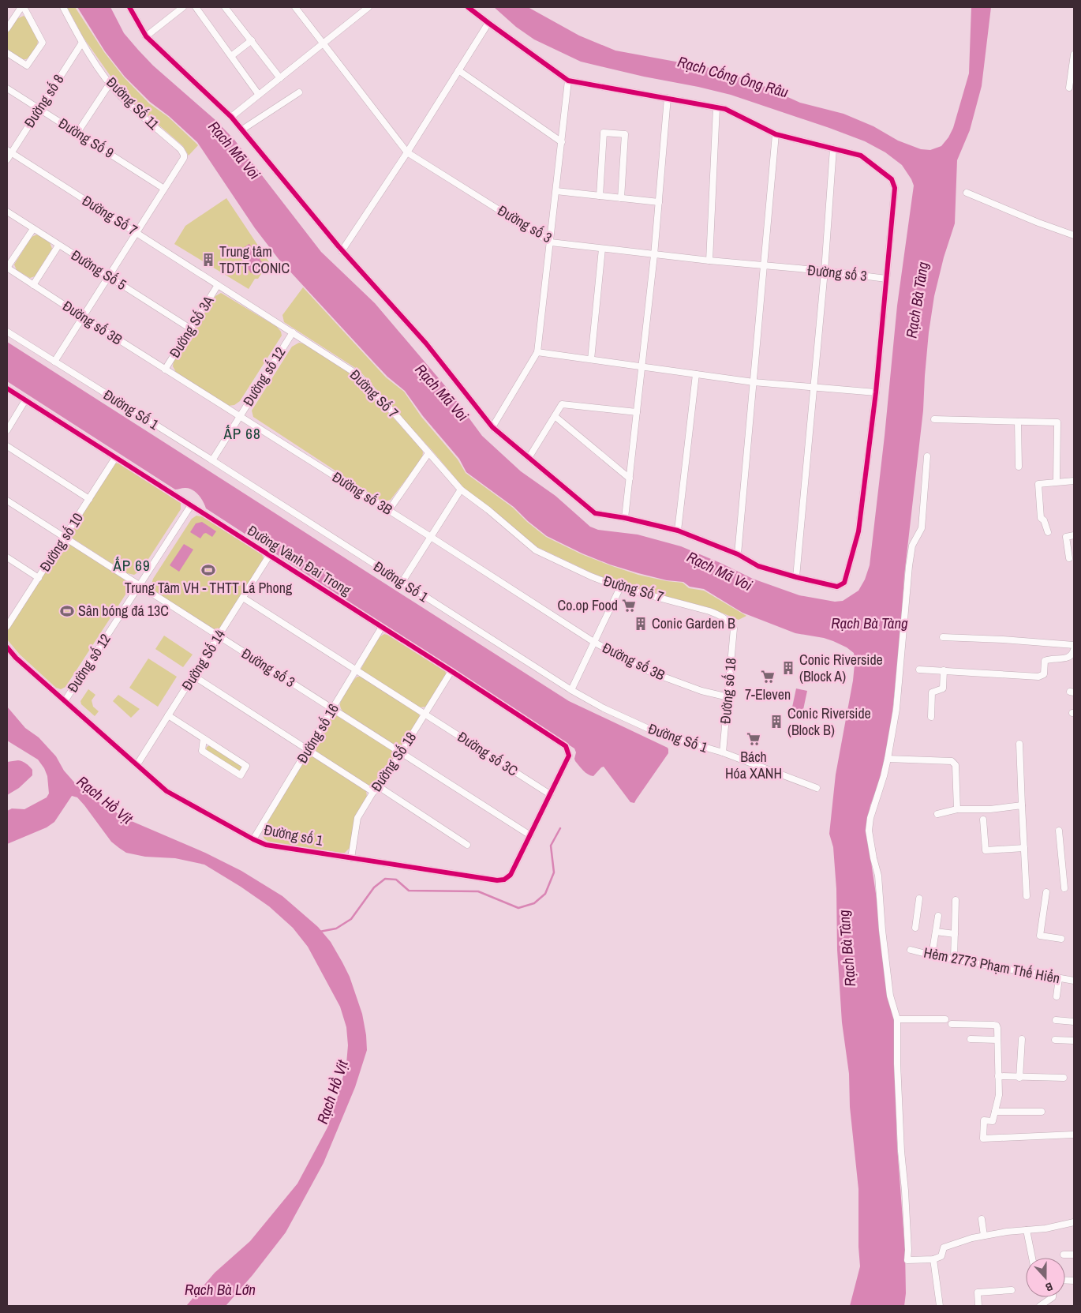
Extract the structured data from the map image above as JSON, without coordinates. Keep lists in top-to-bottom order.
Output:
{
  "streets": {
    "street": [
      "Đường số 8",
      "Đường Số 11",
      "Đường Số 9",
      "Đường Số 7",
      "Đường số 3",
      "Đường Số 5",
      "Đường số 3B",
      "Đường Số 3A",
      "Đường số 12",
      "Đường Số 1",
      "Đường số 10",
      "Đường Vành Đai Trong",
      "Đường Số 14",
      "Đường số 18",
      "Đường số 16",
      "Đường số 3C",
      "Đường Số 18",
      "Đường số 1",
      "Hẻm 2773 Phạm Thế Hiển"
    ]
  },
  "crossings": [
    ["Đường số 8", "Đường Số 11"],
    ["Đường số 8", "Đường Số 9"],
    ["Đường số 8", "Đường Số 7"],
    ["Đường Số 11", "Đường Số 9"],
    ["Đường Số 7", "Đường Số 3A"],
    ["Đường Số 7", "Đường số 12"],
    ["Đường Số 7", "Đường số 18"],
    ["Đường số 3", "Đường số 12"],
    ["Đường số 3", "Đường số 10"],
    ["Đường số 3", "Đường Số 14"],
    ["Đường số 3", "Đường số 16"],
    ["Đường số 3", "Đường Số 18"],
    ["Đường số 3", "Đường số 1"],
    ["Đường Số 5", "Đường Số 3A"],
    ["Đường số 3B", "Đường Số 3A"],
    ["Đường số 3B", "Đường số 12"],
    ["Đường số 3B", "Đường số 18"],
    ["Đường số 12", "Đường Số 1"],
    ["Đường số 12", "Đường Vành Đai Trong"],
    ["Đường số 12", "Đường số 1"],
    ["Đường Số 1", "Đường số 18"],
    ["Đường số 10", "Đường Vành Đai Trong"],
    ["Đường Vành Đai Trong", "Đường Số 14"],
    ["Đường Vành Đai Trong", "Đường số 16"],
    ["Đường Vành Đai Trong", "Đường Số 18"],
    ["Đường Vành Đai Trong", "Đường số 1"],
    ["Đường Số 14", "Đường số 1"],
    ["Đường số 16", "Đường số 1"],
    ["Đường số 3C", "Đường Số 18"],
    ["Đường số 3C", "Đường số 1"],
    ["Đường Số 18", "Đường số 1"]
  ],
  "districts": ["ẤP 68", "ẤP 69"],
  "water": [
    "Rạch Cống Ông Râu",
    "Rạch Mã Voi",
    "Rạch Bà Tàng",
    "Rạch Hồ Vịt",
    "Rạch Bà Lớn"
  ],
  "places": {
    "building": [
      "Trung tâm TDTT CONIC",
      "Conic Garden B",
      "Conic Riverside (Block A)",
      "Conic Riverside (Block B)"
    ],
    "sports": ["Trung Tâm VH - THTT Lá Phong", "Sân bóng đá 13C"],
    "supermarket": ["Co.op Food", "7-Eleven", "Bách Hóa XANH"]
  },
  "north": "bottom"
}
